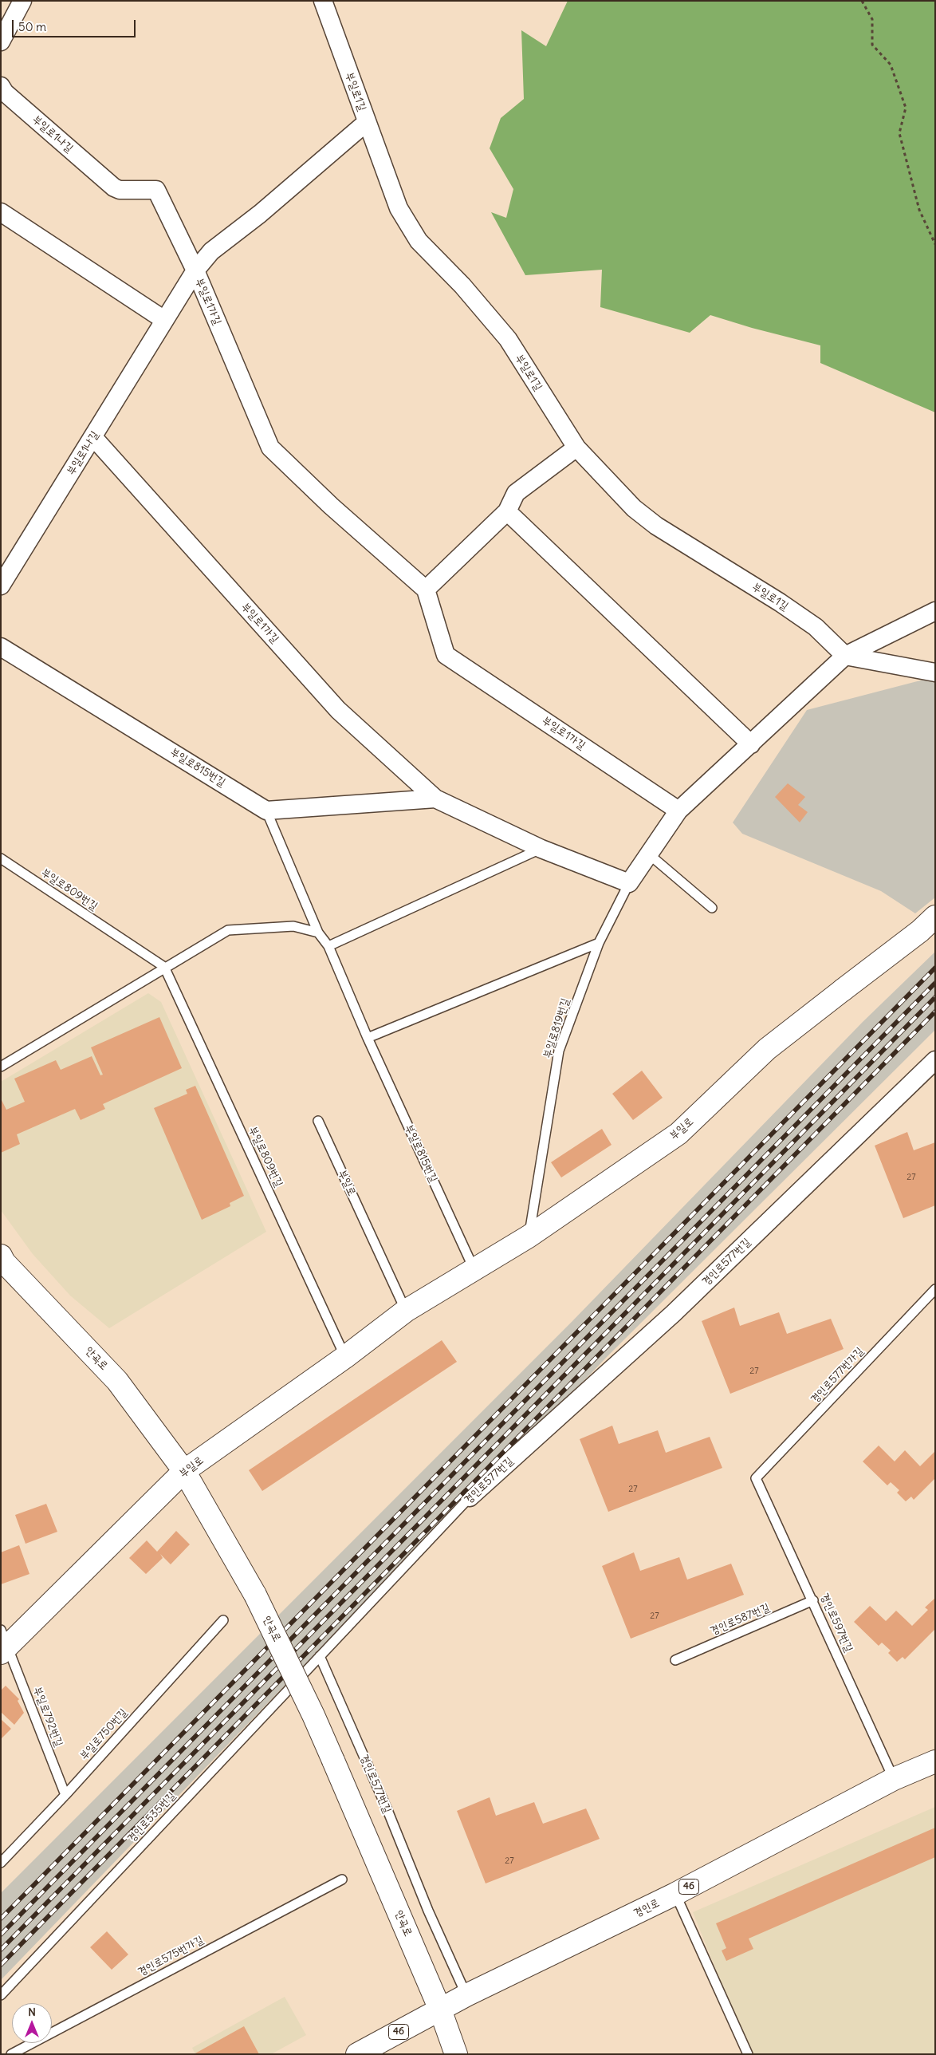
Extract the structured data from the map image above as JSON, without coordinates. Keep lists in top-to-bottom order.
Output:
{
  "streets": {
    "street": [
      "부일로1길",
      "부일로1나길",
      "부일로1가길",
      "부일로815번길",
      "부일로",
      "경인로577번길",
      "안곡로",
      "46",
      "경인로"
    ],
    "lane": [
      "부일로809번길",
      "부일로819번길",
      "경인로577번가길",
      "경인로587번길",
      "경인로597번길",
      "부일로792번길",
      "부일로750번길",
      "경인로535번길",
      "경인로575번가길"
    ]
  },
  "crossings": [
    ["부일로1길", "부일로1나길"],
    ["부일로1나길", "부일로1가길"],
    ["부일로1가길", "부일로815번길"],
    ["부일로1가길", "부일로819번길"],
    ["부일로815번길", "부일로"],
    ["부일로809번길", "부일로"],
    ["부일로819번길", "부일로"],
    ["부일로", "안곡로"],
    ["부일로", "부일로792번길"],
    ["경인로577번길", "경인로535번길"],
    ["경인로577번길", "경인로"],
    ["안곡로", "경인로"],
    ["경인로577번가길", "경인로597번길"],
    ["경인로587번길", "경인로597번길"],
    ["경인로597번길", "경인로"],
    ["부일로792번길", "부일로750번길"]
  ],
  "house_numbers": [
    "27",
    "27",
    "27",
    "27",
    "27"
  ],
  "scale_bar": "50 m",
  "north": "top"
}
